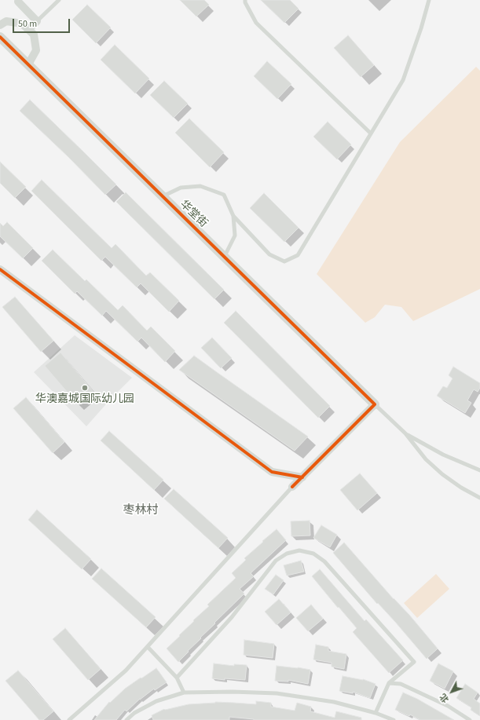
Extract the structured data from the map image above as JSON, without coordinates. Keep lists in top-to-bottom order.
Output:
{
  "streets": {
    "street": ["华堂街"]
  },
  "districts": ["枣林村"],
  "places": ["华澳嘉城国际幼儿园"],
  "scale_bar": "50 m",
  "north": "bottom left"
}
